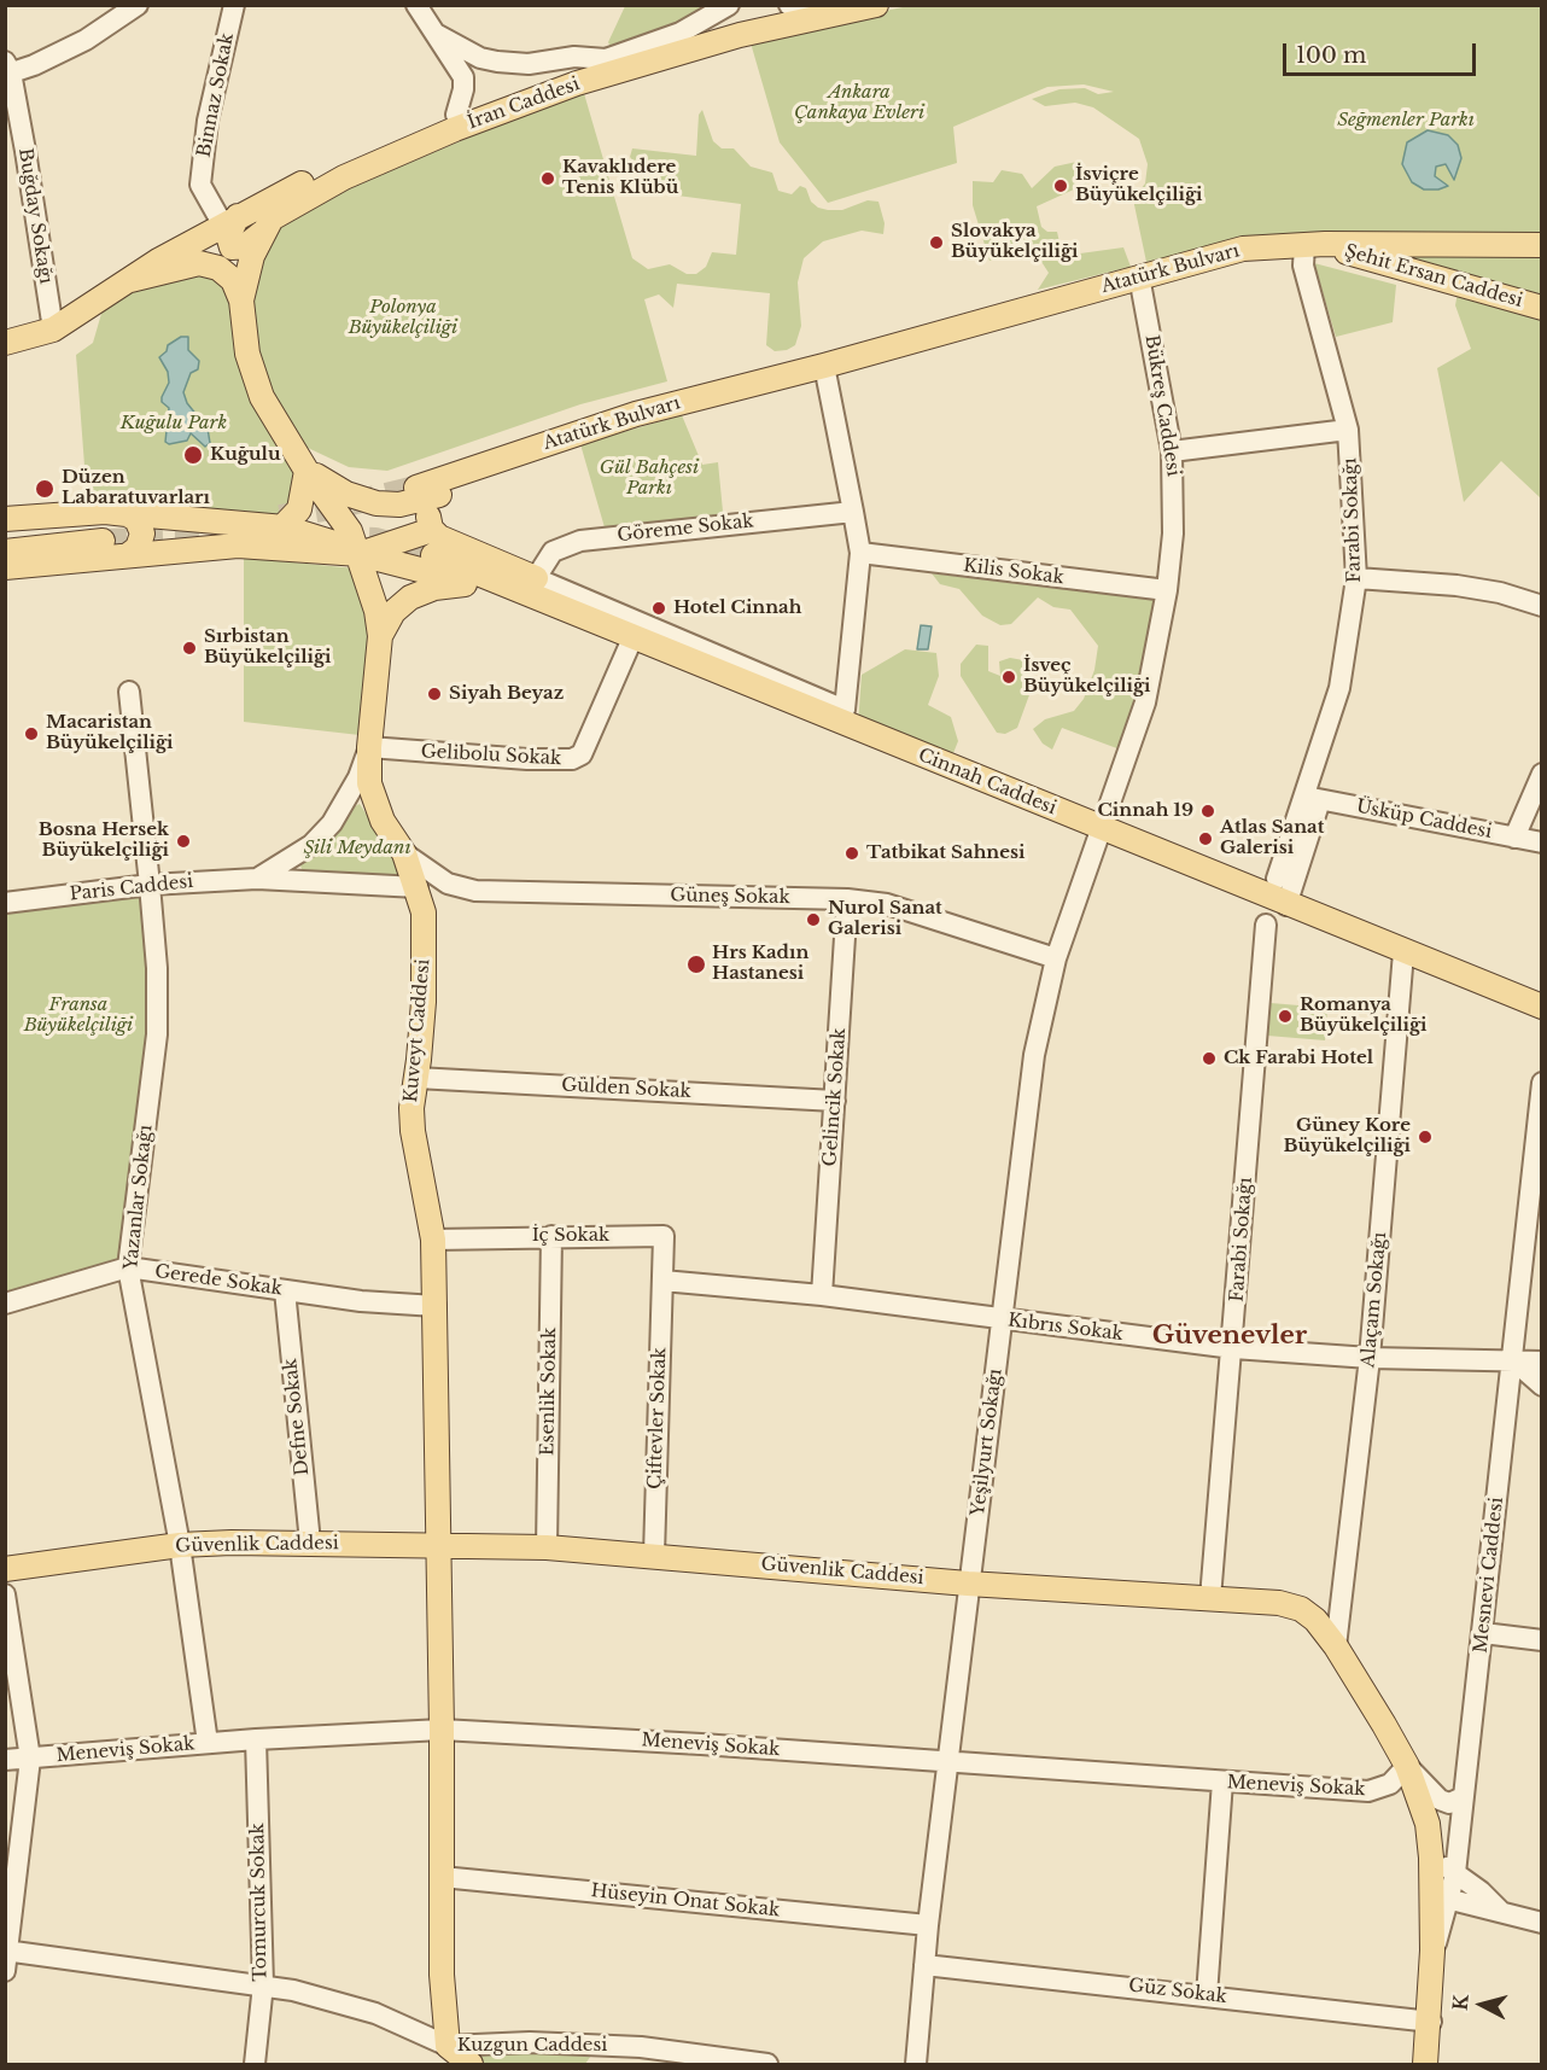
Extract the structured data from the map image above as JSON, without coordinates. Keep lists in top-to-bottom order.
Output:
{
  "streets": {
    "main road": [
      "İran Caddesi",
      "Atatürk Bulvarı",
      "Şehit Ersan Caddesi",
      "Cinnah Caddesi",
      "Kuveyt Caddesi",
      "Güvenlik Caddesi"
    ],
    "street": [
      "Binnaz Sokak",
      "Buğday Sokağı",
      "Bükreş Caddesi",
      "Farabi Sokağı",
      "Göreme Sokak",
      "Kilis Sokak",
      "Gelibolu Sokak",
      "Üsküp Caddesi",
      "Paris Caddesi",
      "Güneş Sokak",
      "Gülden Sokak",
      "Gelincik Sokak",
      "Yazanlar Sokağı",
      "İç Sokak",
      "Gerede Sokak",
      "Alaçam Sokağı",
      "Kıbrıs Sokak",
      "Esenlik Sokak",
      "Defne Sokak",
      "Çiftevler Sokak",
      "Yeşilyurt Sokağı",
      "Mesnevi Caddesi",
      "Meneviş Sokak",
      "Hüseyin Onat Sokak",
      "Tomurcuk Sokak",
      "Güz Sokak",
      "Kuzgun Caddesi"
    ]
  },
  "crossings": [
    ["Binnaz Sokak", "İran Caddesi"],
    ["İran Caddesi", "Buğday Sokağı"],
    ["İran Caddesi", "Kuveyt Caddesi"],
    ["Atatürk Bulvarı", "Şehit Ersan Caddesi"],
    ["Atatürk Bulvarı", "Bükreş Caddesi"],
    ["Atatürk Bulvarı", "Farabi Sokağı"],
    ["Atatürk Bulvarı", "Kuveyt Caddesi"],
    ["Şehit Ersan Caddesi", "Farabi Sokağı"],
    ["Bükreş Caddesi", "Kilis Sokak"],
    ["Bükreş Caddesi", "Cinnah Caddesi"],
    ["Bükreş Caddesi", "Yeşilyurt Sokağı"],
    ["Farabi Sokağı", "Üsküp Caddesi"],
    ["Farabi Sokağı", "Kıbrıs Sokak"],
    ["Farabi Sokağı", "Güvenlik Caddesi"],
    ["Gelibolu Sokak", "Paris Caddesi"],
    ["Gelibolu Sokak", "Kuveyt Caddesi"],
    ["Cinnah Caddesi", "Alaçam Sokağı"],
    ["Cinnah Caddesi", "Yeşilyurt Sokağı"],
    ["Paris Caddesi", "Kuveyt Caddesi"],
    ["Paris Caddesi", "Yazanlar Sokağı"],
    ["Güneş Sokak", "Kuveyt Caddesi"],
    ["Güneş Sokak", "Gelincik Sokak"],
    ["Güneş Sokak", "Yeşilyurt Sokağı"],
    ["Kuveyt Caddesi", "Gülden Sokak"],
    ["Kuveyt Caddesi", "İç Sokak"],
    ["Kuveyt Caddesi", "Gerede Sokak"],
    ["Kuveyt Caddesi", "Güvenlik Caddesi"],
    ["Kuveyt Caddesi", "Meneviş Sokak"],
    ["Kuveyt Caddesi", "Hüseyin Onat Sokak"],
    ["Kuveyt Caddesi", "Kuzgun Caddesi"],
    ["Gülden Sokak", "Gelincik Sokak"],
    ["Gelincik Sokak", "Kıbrıs Sokak"],
    ["Yazanlar Sokağı", "Gerede Sokak"],
    ["Yazanlar Sokağı", "Güvenlik Caddesi"],
    ["Yazanlar Sokağı", "Meneviş Sokak"],
    ["İç Sokak", "Kıbrıs Sokak"],
    ["İç Sokak", "Esenlik Sokak"],
    ["İç Sokak", "Çiftevler Sokak"],
    ["Gerede Sokak", "Defne Sokak"],
    ["Alaçam Sokağı", "Kıbrıs Sokak"],
    ["Alaçam Sokağı", "Güvenlik Caddesi"],
    ["Kıbrıs Sokak", "Çiftevler Sokak"],
    ["Kıbrıs Sokak", "Yeşilyurt Sokağı"],
    ["Kıbrıs Sokak", "Mesnevi Caddesi"],
    ["Esenlik Sokak", "Güvenlik Caddesi"],
    ["Defne Sokak", "Güvenlik Caddesi"],
    ["Çiftevler Sokak", "Güvenlik Caddesi"],
    ["Yeşilyurt Sokağı", "Güvenlik Caddesi"],
    ["Yeşilyurt Sokağı", "Meneviş Sokak"],
    ["Yeşilyurt Sokağı", "Hüseyin Onat Sokak"],
    ["Yeşilyurt Sokağı", "Güz Sokak"],
    ["Güvenlik Caddesi", "Mesnevi Caddesi"],
    ["Güvenlik Caddesi", "Meneviş Sokak"],
    ["Güvenlik Caddesi", "Güz Sokak"],
    ["Meneviş Sokak", "Tomurcuk Sokak"],
    ["Tomurcuk Sokak", "Kuzgun Caddesi"]
  ],
  "districts": ["Güvenevler"],
  "parks": [
    "Ankara Çankaya Evleri",
    "Seğmenler Parkı",
    "Polonya Büyükelçiliği",
    "Kuğulu Park",
    "Gül Bahçesi Parkı",
    "Şili Meydanı",
    "Fransa Büyükelçiliği"
  ],
  "places": [
    "Kavaklıdere Tenis Klübü",
    "İsviçre Büyükelçiliği",
    "Slovakya Büyükelçiliği",
    "Kuğulu",
    "Düzen Labaratuvarları",
    "Hotel Cinnah",
    "Sırbistan Büyükelçiliği",
    "İsveç Büyükelçiliği",
    "Siyah Beyaz",
    "Macaristan Büyükelçiliği",
    "Cinnah 19",
    "Atlas Sanat Galerisi",
    "Bosna Hersek Büyükelçiliği",
    "Tatbikat Sahnesi",
    "Nurol Sanat Galerisi",
    "Hrs Kadın Hastanesi",
    "Romanya Büyükelçiliği",
    "Ck Farabi Hotel",
    "Güney Kore Büyükelçiliği"
  ],
  "scale_bar": "100 m",
  "north": "left"
}
